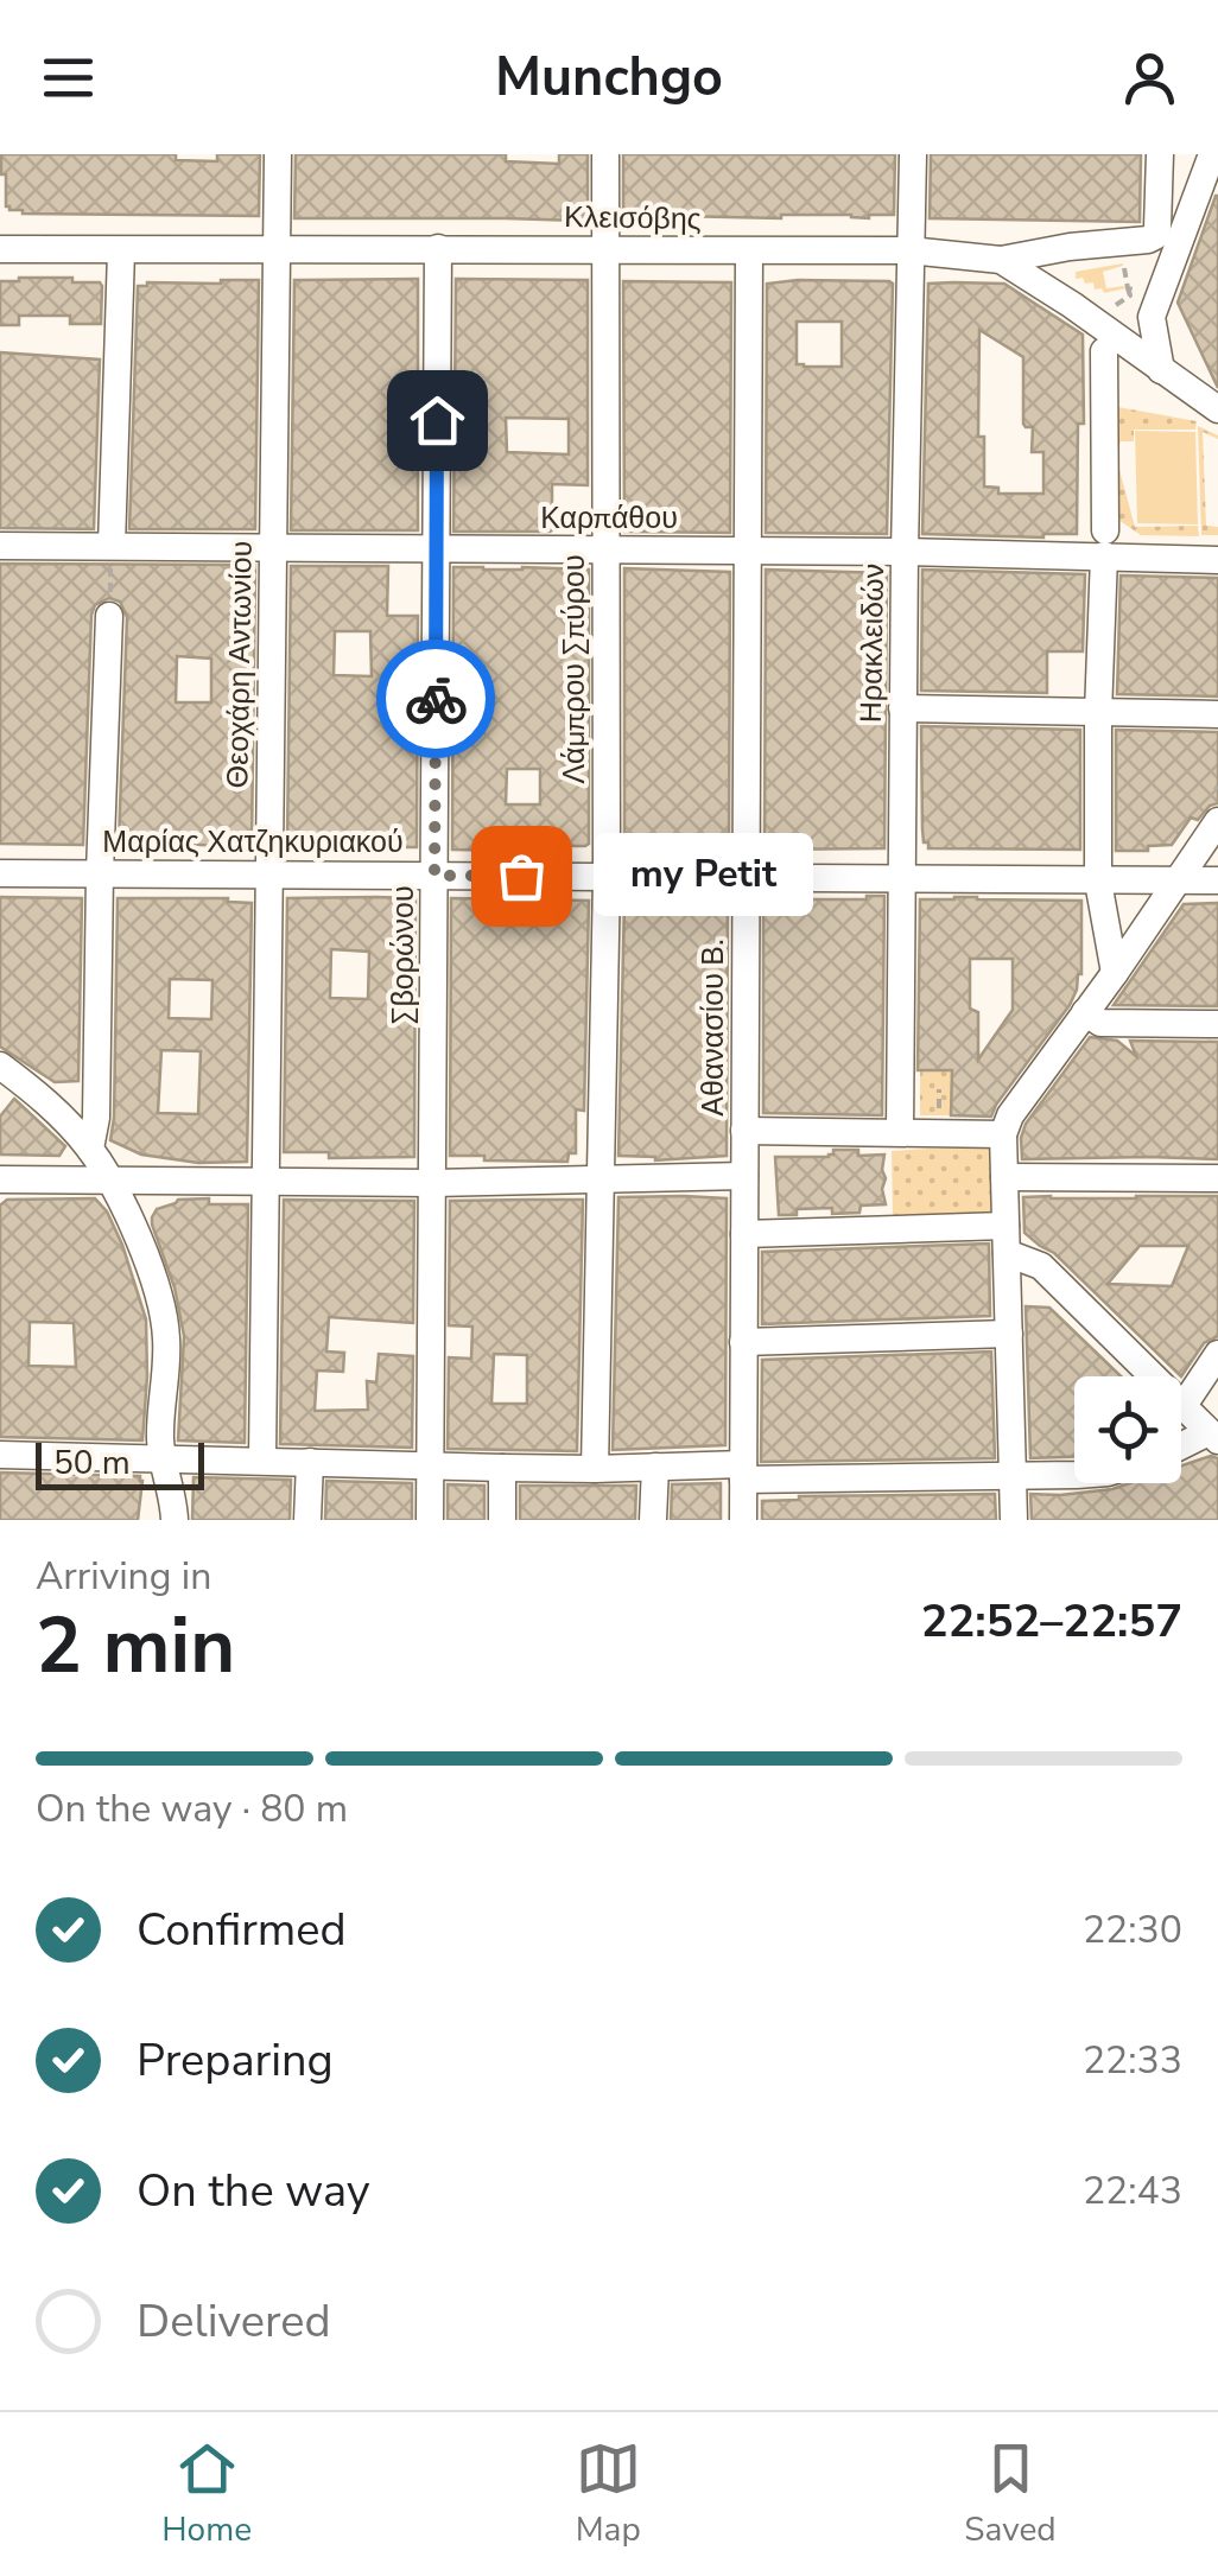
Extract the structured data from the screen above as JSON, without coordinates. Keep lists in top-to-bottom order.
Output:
{
  "streets": {
    "street": [
      "Κλεισόβης",
      "Καρπάθου",
      "Ηρακλειδών",
      "Θεοχάρη Αντωνίου",
      "Λάμπρου Σπύρου",
      "Μαρίας Χατζηκυριακού",
      "Σβορώνου",
      "Αθανασίου Β."
    ]
  },
  "crossings": [
    ["Κλεισόβης", "Ηρακλειδών"],
    ["Κλεισόβης", "Θεοχάρη Αντωνίου"],
    ["Κλεισόβης", "Λάμπρου Σπύρου"],
    ["Κλεισόβης", "Σβορώνου"],
    ["Κλεισόβης", "Αθανασίου Β."],
    ["Καρπάθου", "Ηρακλειδών"],
    ["Καρπάθου", "Θεοχάρη Αντωνίου"],
    ["Καρπάθου", "Λάμπρου Σπύρου"],
    ["Καρπάθου", "Σβορώνου"],
    ["Καρπάθου", "Αθανασίου Β."],
    ["Ηρακλειδών", "Μαρίας Χατζηκυριακού"],
    ["Θεοχάρη Αντωνίου", "Μαρίας Χατζηκυριακού"],
    ["Λάμπρου Σπύρου", "Μαρίας Χατζηκυριακού"],
    ["Μαρίας Χατζηκυριακού", "Σβορώνου"],
    ["Μαρίας Χατζηκυριακού", "Αθανασίου Β."]
  ],
  "places": ["my Petit"],
  "scale_bar": "50 m",
  "page": {
    "header": "Munchgo",
    "bubble": "my Petit",
    "scale": "50 m",
    "heading": ["2 min", "Arriving in", "22:52–22:57"],
    "bar": "On the way · 80 m",
    "list": [
      ["Confirmed", "22:30"],
      ["Preparing", "22:33"],
      ["On the way", "22:43"],
      "Delivered"
    ],
    "tabs": ["Home", "Map", "Saved"]
  }
}
